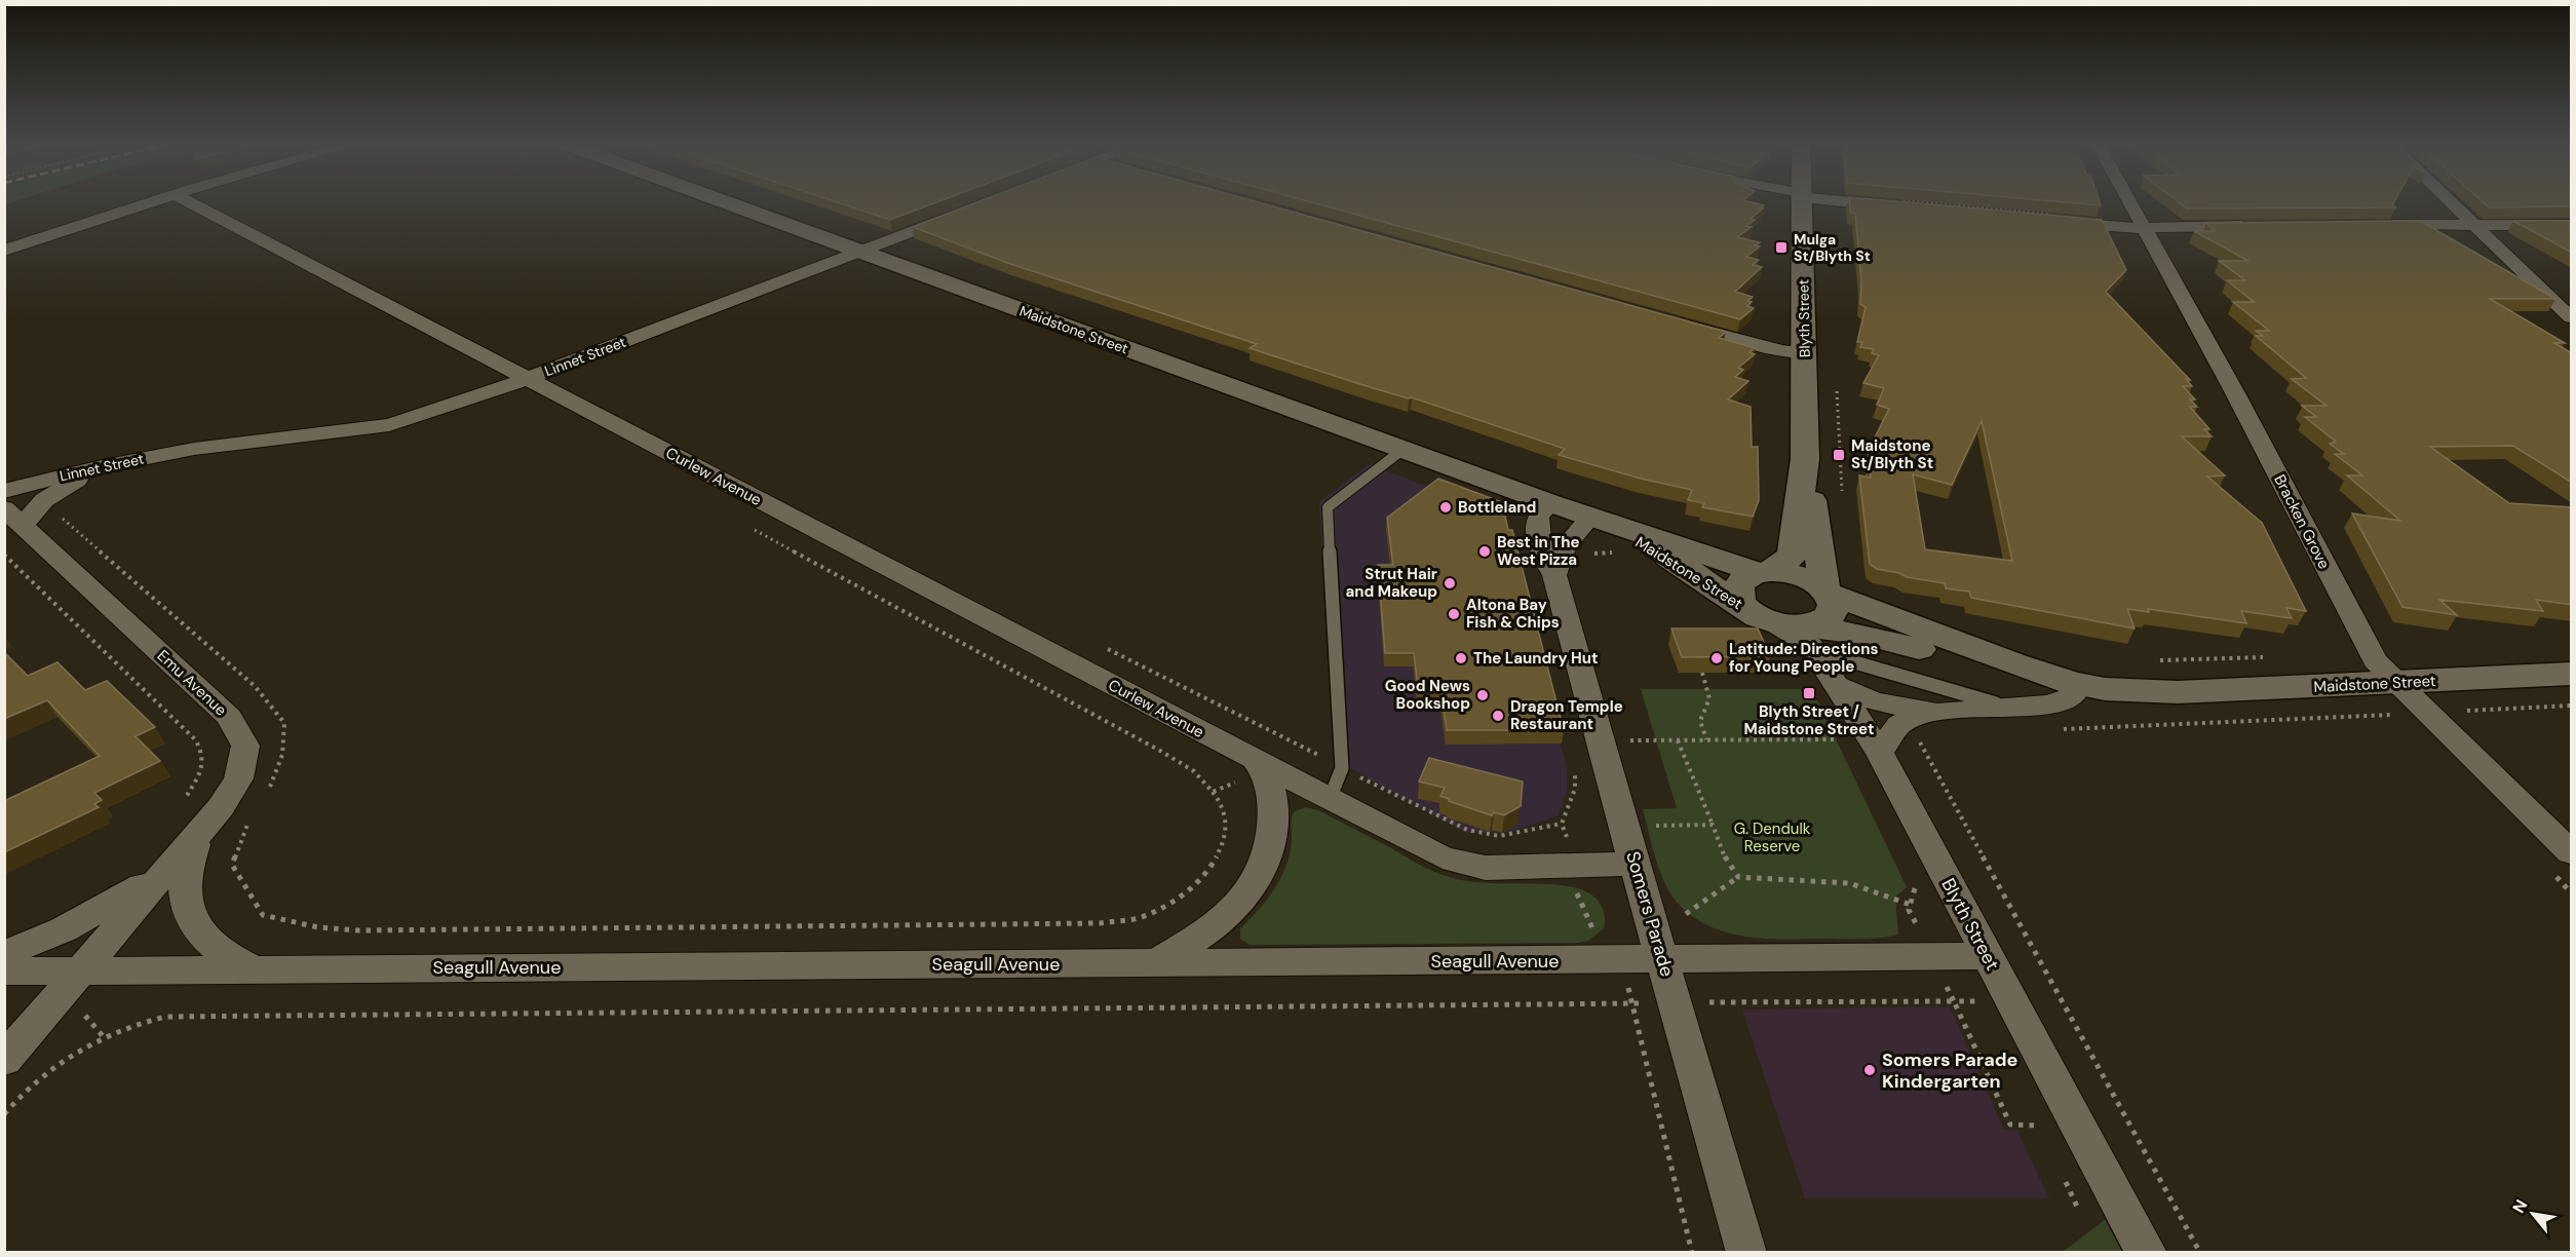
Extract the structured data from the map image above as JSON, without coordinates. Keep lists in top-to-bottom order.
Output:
{
  "streets": {
    "main road": ["Blyth Street", "Maidstone Street"],
    "street": [
      "Linnet Street",
      "Curlew Avenue",
      "Bracken Grove",
      "Emu Avenue",
      "Somers Parade",
      "Seagull Avenue"
    ]
  },
  "crossings": [
    ["Blyth Street", "Maidstone Street"],
    ["Blyth Street", "Seagull Avenue"],
    ["Maidstone Street", "Linnet Street"],
    ["Maidstone Street", "Bracken Grove"],
    ["Maidstone Street", "Somers Parade"],
    ["Linnet Street", "Curlew Avenue"],
    ["Curlew Avenue", "Somers Parade"],
    ["Emu Avenue", "Seagull Avenue"],
    ["Somers Parade", "Seagull Avenue"]
  ],
  "parks": ["G. Dendulk Reserve"],
  "places": {
    "transit": ["Mulga St/Blyth St", "Maidstone St/Blyth St", "Blyth Street / Maidstone Street"],
    "other": [
      "Bottleland",
      "Best in The West Pizza",
      "Strut Hair and Makeup",
      "Altona Bay Fish & Chips",
      "The Laundry Hut",
      "Latitude: Directions for Young People",
      "Good News Bookshop",
      "Dragon Temple Restaurant",
      "Somers Parade Kindergarten"
    ]
  },
  "north": "top left"
}
